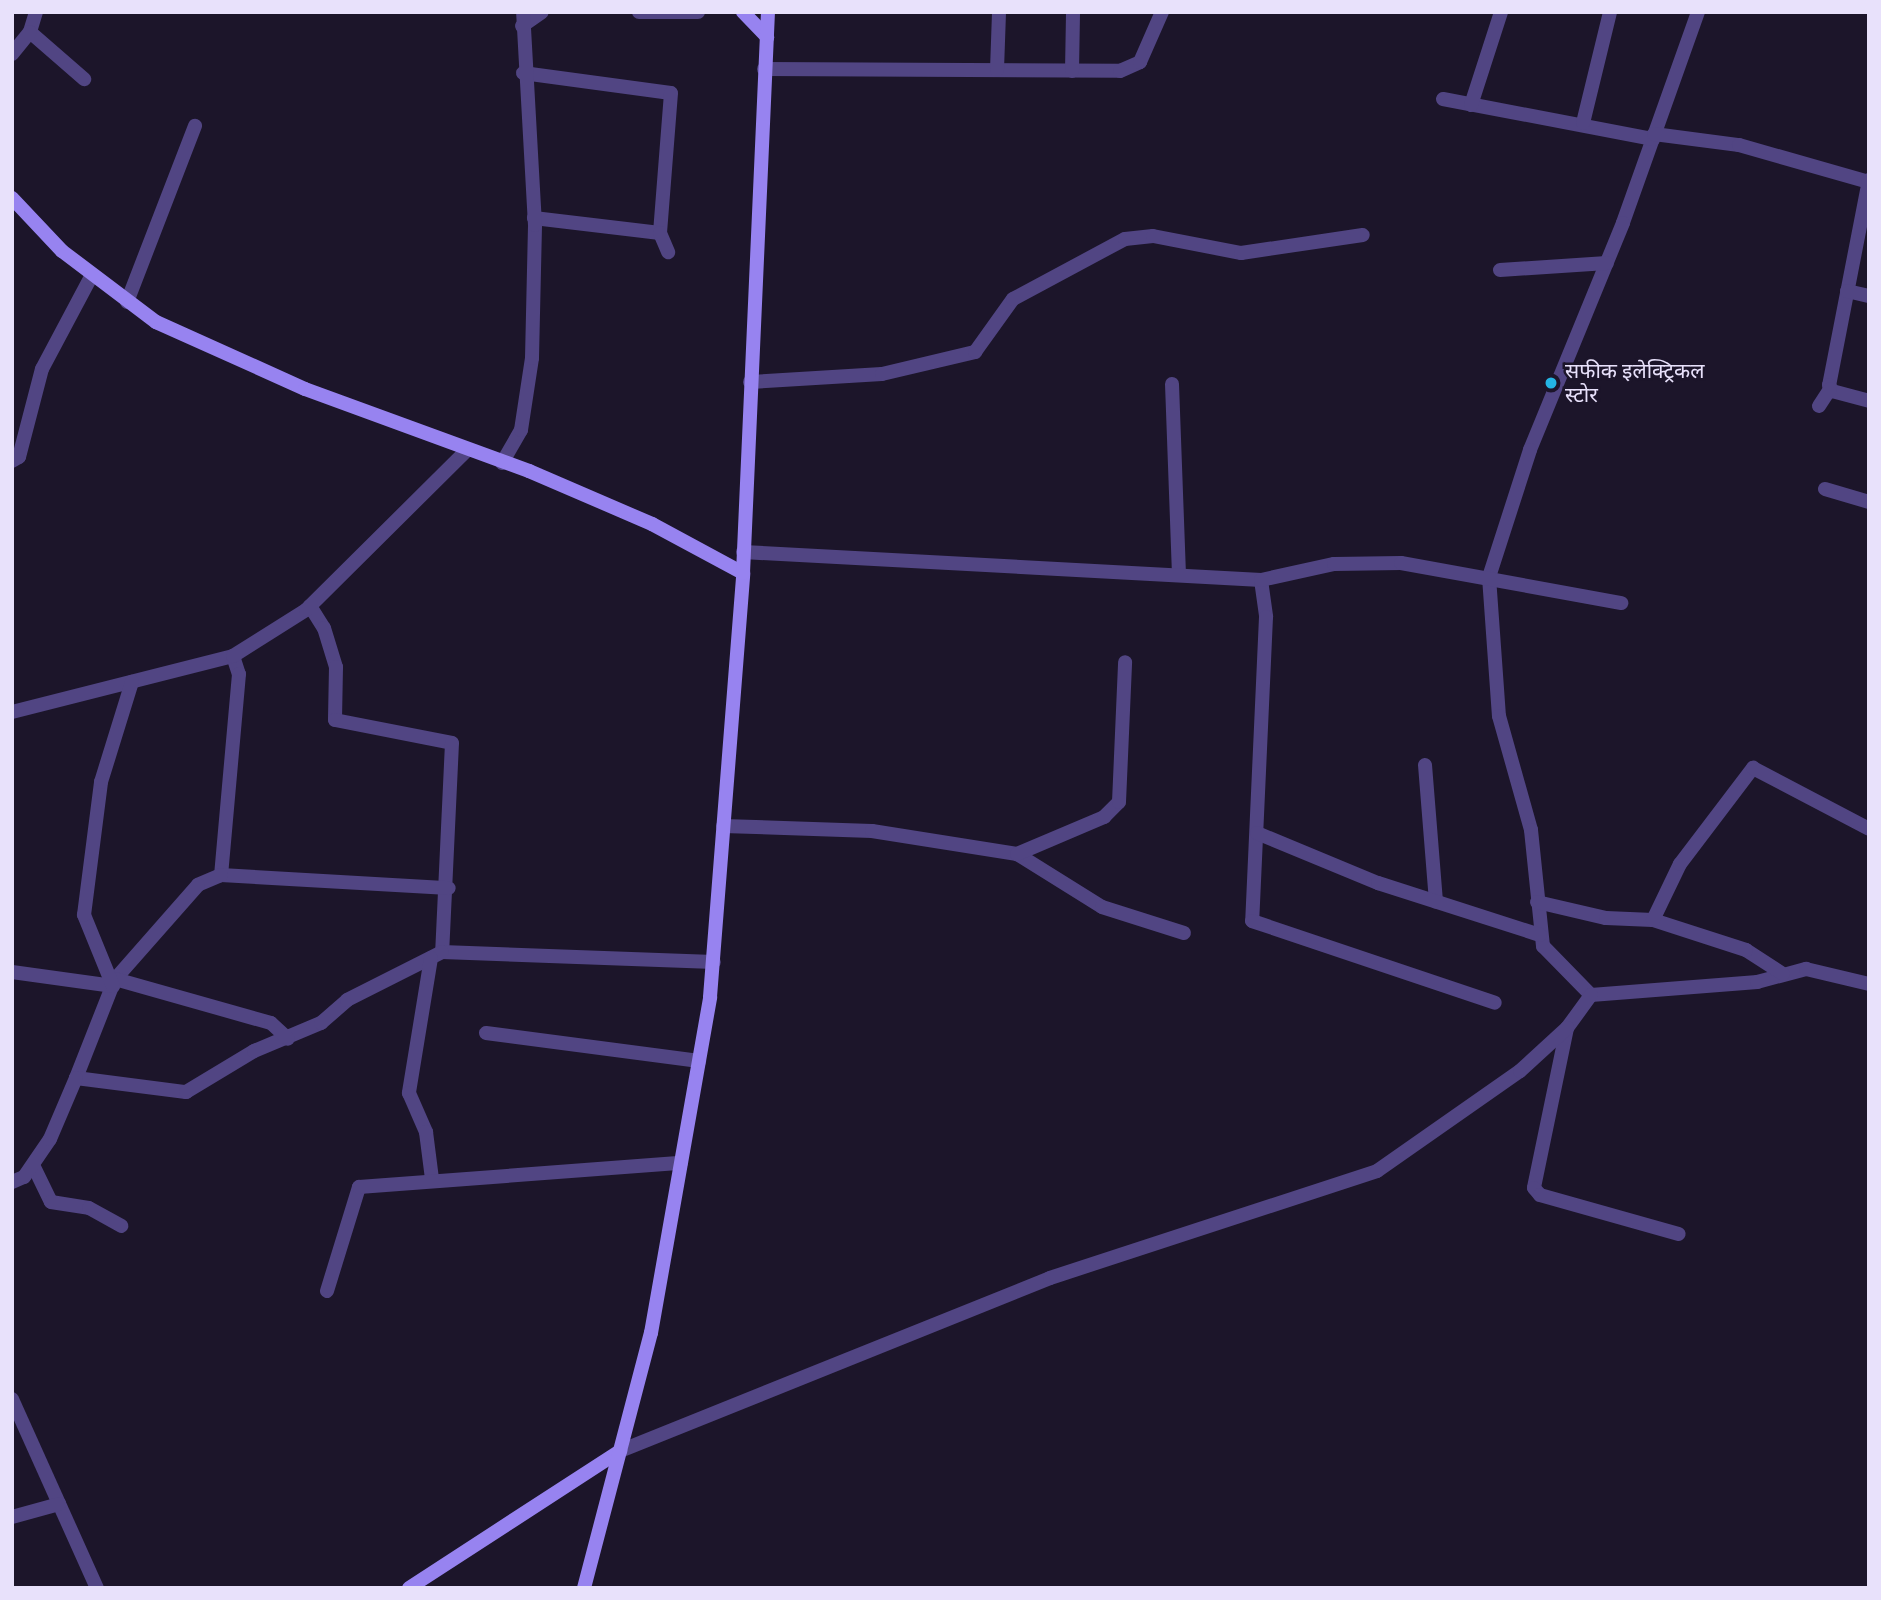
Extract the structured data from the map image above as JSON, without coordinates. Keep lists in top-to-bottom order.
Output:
{
  "places": ["सफीक इलेक्ट्रिकल स्टोर"]
}
